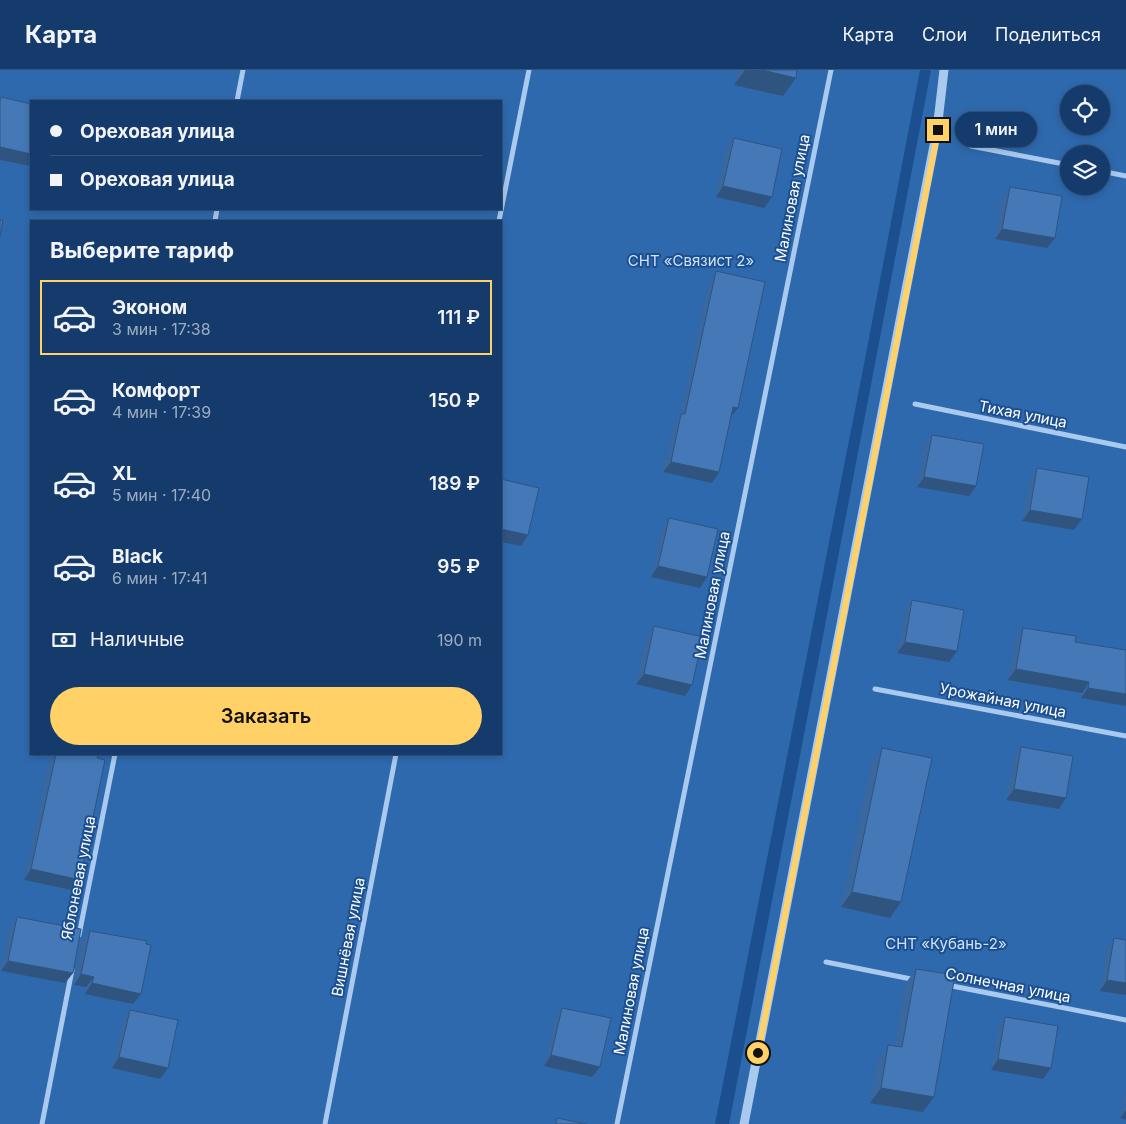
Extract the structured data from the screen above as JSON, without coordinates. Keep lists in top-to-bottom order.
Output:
{
  "streets": {
    "street": [
      "Малиновая улица",
      "Тихая улица",
      "Урожайная улица",
      "Яблоневая улица",
      "Вишнёвая улица",
      "Солнечная улица"
    ]
  },
  "parks": ["СНТ «Связист 2»", "СНТ «Кубань-2»"],
  "page": {
    "header": "Карта",
    "nav": ["Карта", "Слои", "Поделиться"],
    "banner": ["Ореховая улица", "Ореховая улица"],
    "bubble": "1 мин",
    "heading": "Выберите тариф",
    "list": [
      {
        "name": "Эконом",
        "note": "3 мин · 17:38",
        "value": "111 ₽"
      },
      {
        "name": "Комфорт",
        "note": "4 мин · 17:39",
        "value": "150 ₽"
      },
      {
        "name": "XL",
        "note": "5 мин · 17:40",
        "value": "189 ₽"
      },
      {
        "name": "Black",
        "note": "6 мин · 17:41",
        "value": "95 ₽"
      }
    ],
    "pay": ["Наличные", "190 m"],
    "buttons": "Заказать"
  }
}
